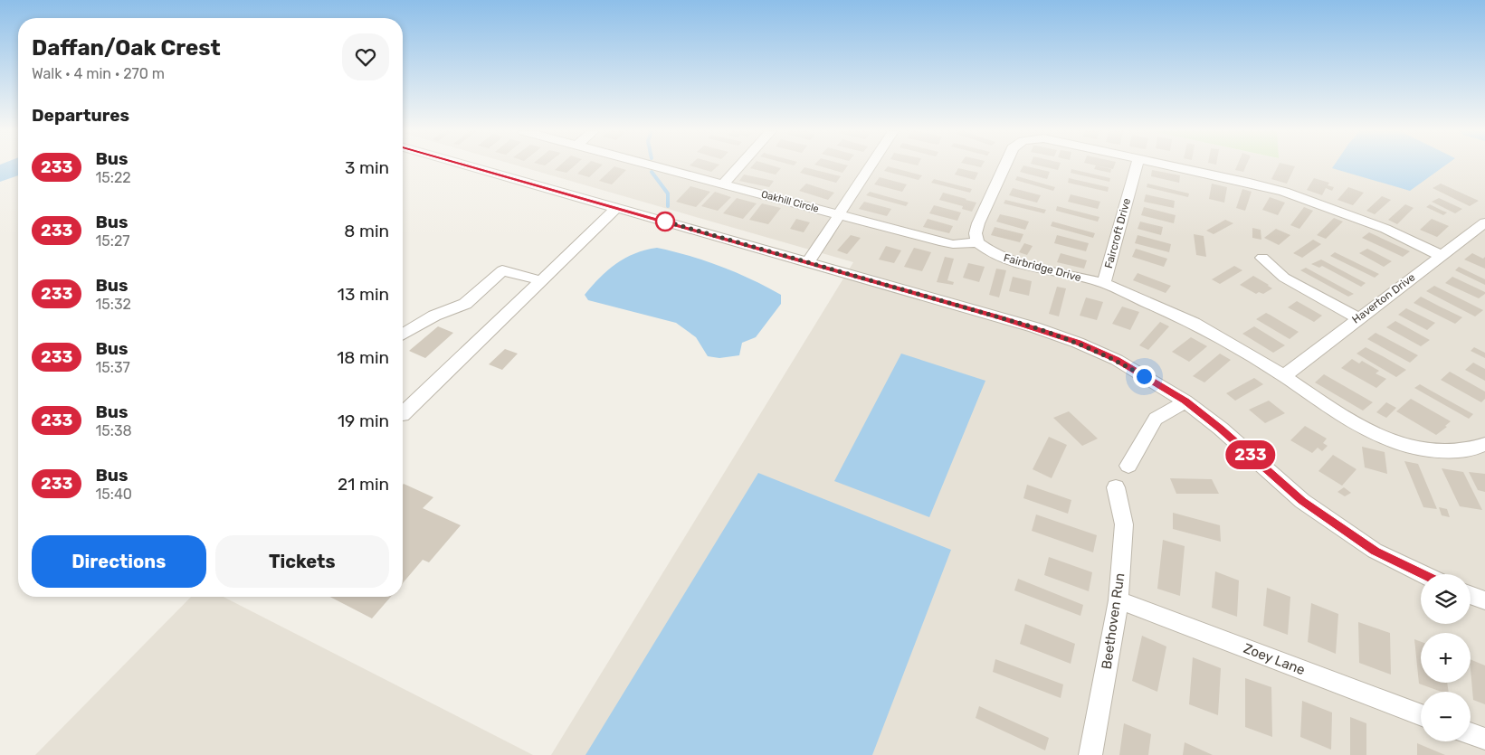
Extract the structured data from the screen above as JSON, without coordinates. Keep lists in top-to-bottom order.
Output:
{
  "streets": {
    "street": [
      "Oakhill Circle",
      "Faircroft Drive",
      "Fairbridge Drive",
      "Haverton Drive",
      "Beethoven Run",
      "Zoey Lane"
    ]
  },
  "crossings": [
    ["Oakhill Circle", "Fairbridge Drive"],
    ["Faircroft Drive", "Fairbridge Drive"],
    ["Fairbridge Drive", "Haverton Drive"],
    ["Beethoven Run", "Zoey Lane"]
  ],
  "lines": ["bus line 233"],
  "page": {
    "on_map": "233",
    "heading": [
      ["Daffan/Oak Crest", "Walk · 4 min · 270 m"],
      "Departures"
    ],
    "list": [
      {
        "mark": "233",
        "name": "Bus",
        "note": "15:22",
        "value": "3 min"
      },
      {
        "mark": "233",
        "name": "Bus",
        "note": "15:27",
        "value": "8 min"
      },
      {
        "mark": "233",
        "name": "Bus",
        "note": "15:32",
        "value": "13 min"
      },
      {
        "mark": "233",
        "name": "Bus",
        "note": "15:37",
        "value": "18 min"
      },
      {
        "mark": "233",
        "name": "Bus",
        "note": "15:38",
        "value": "19 min"
      },
      {
        "mark": "233",
        "name": "Bus",
        "note": "15:40",
        "value": "21 min"
      }
    ],
    "buttons": ["Directions", "Tickets"],
    "map_buttons": ["+", "−"]
  }
}
